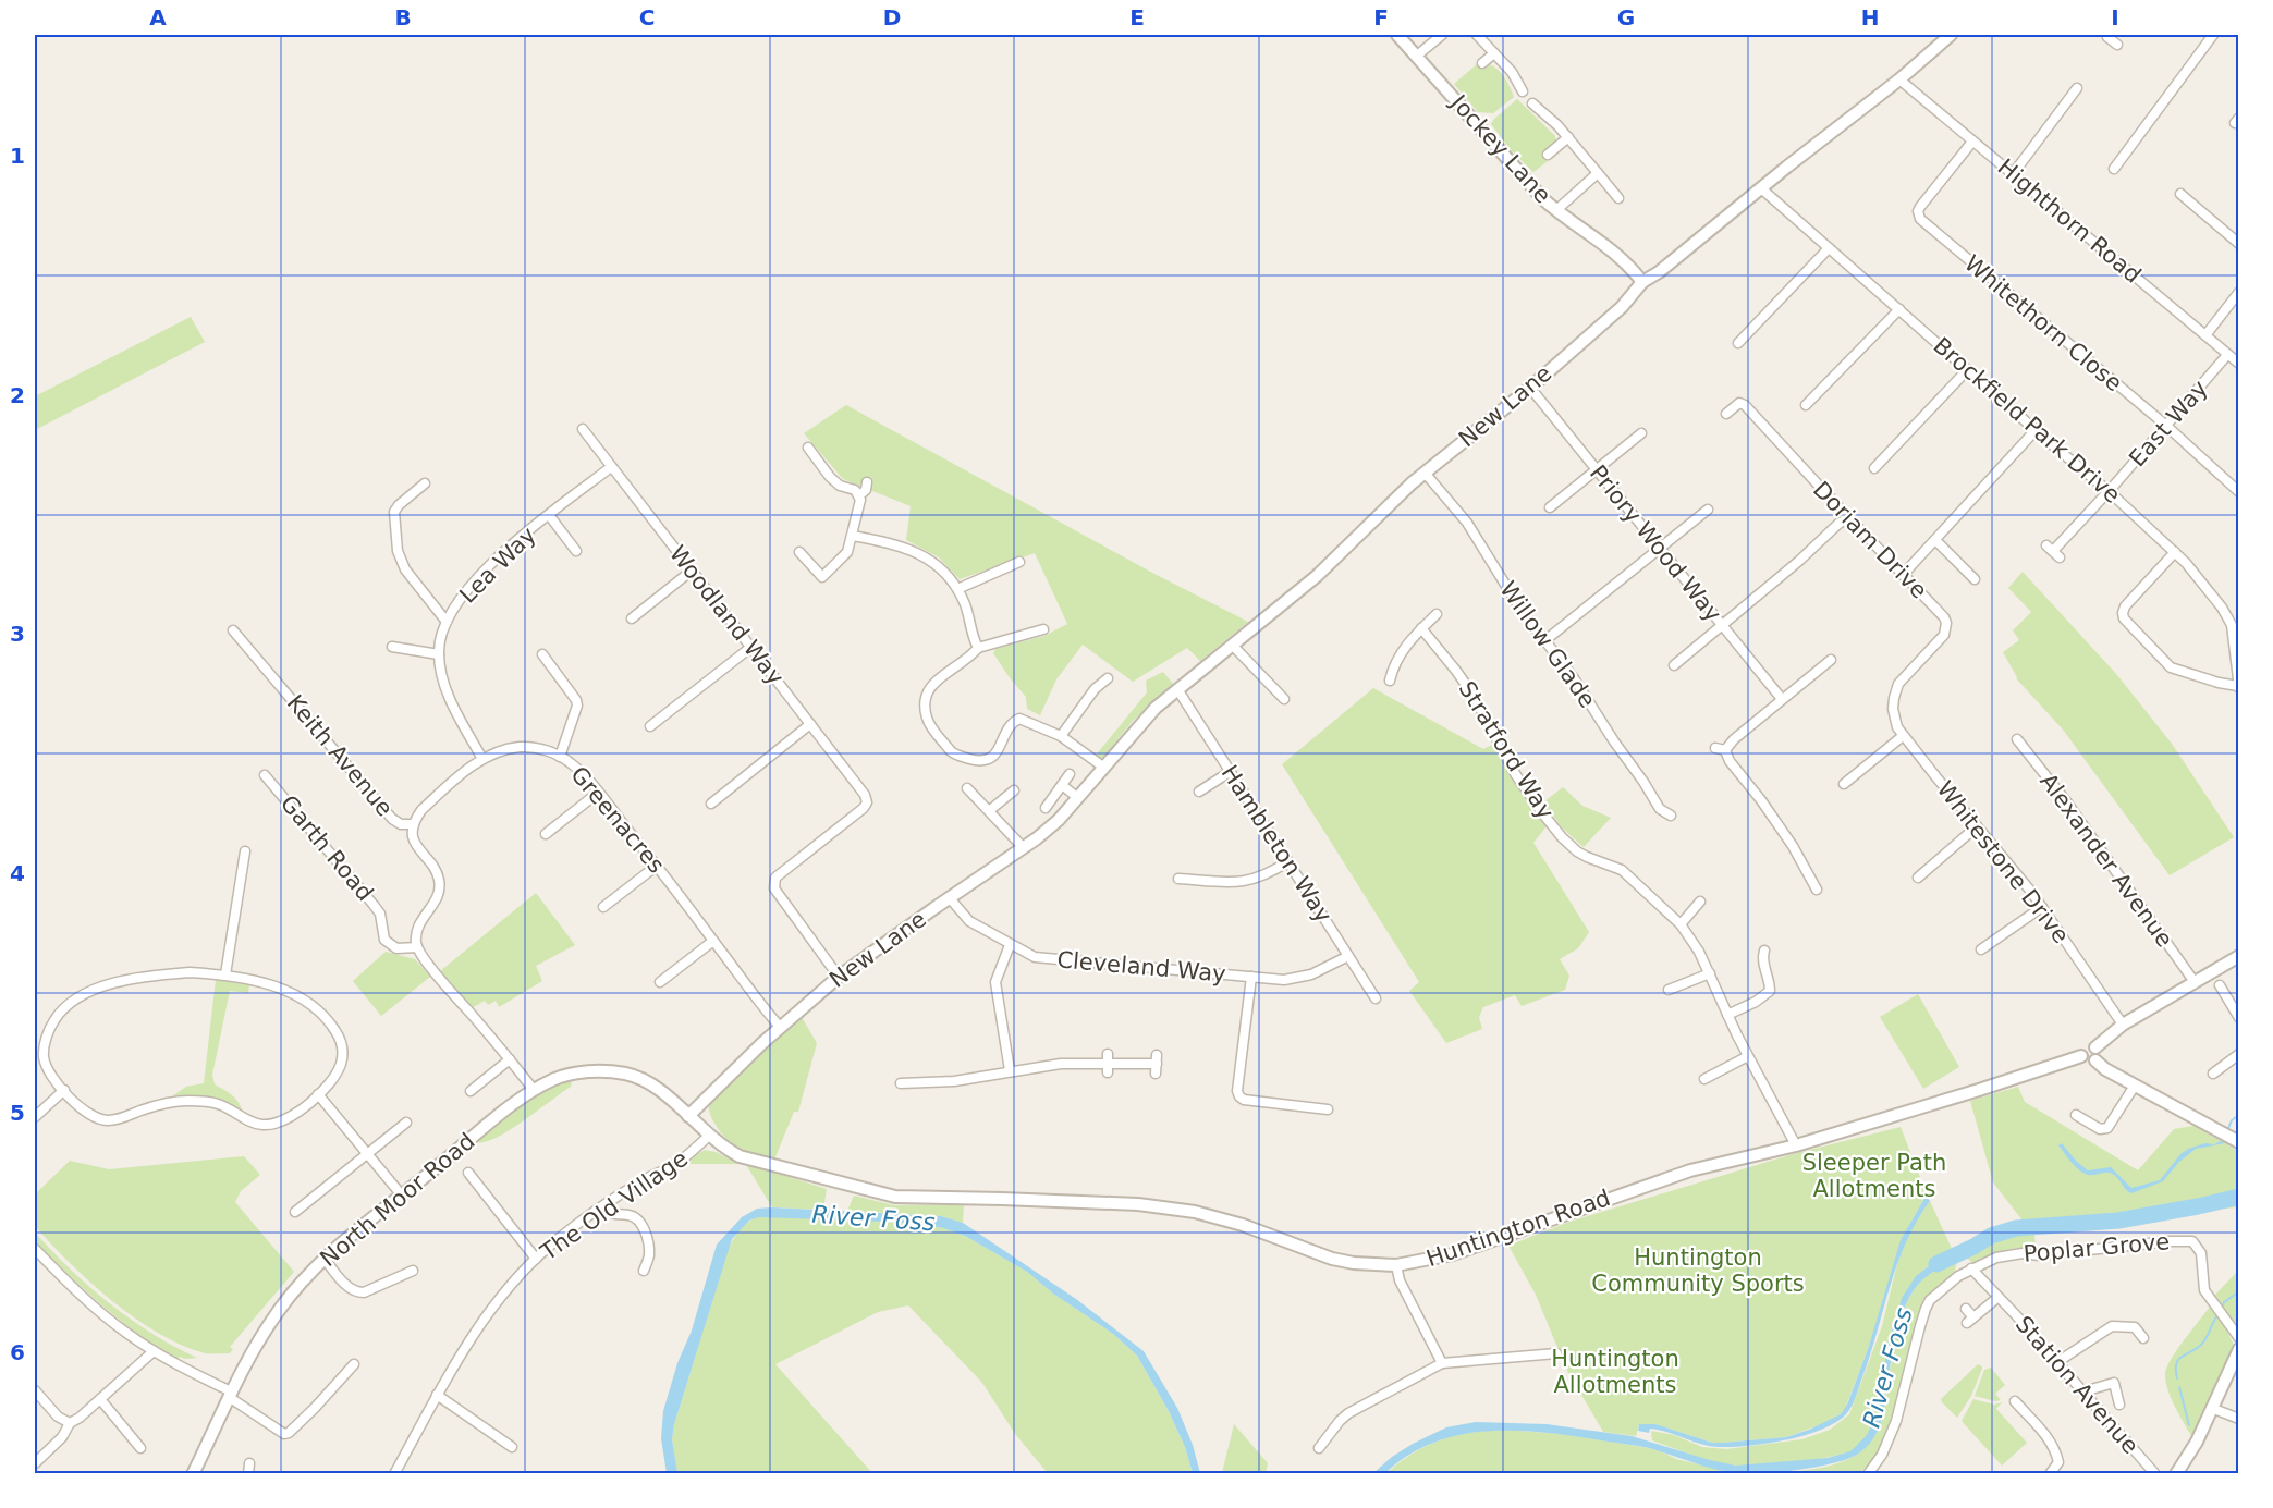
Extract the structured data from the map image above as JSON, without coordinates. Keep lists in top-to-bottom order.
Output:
{
  "streets": {
    "street": [
      "Jockey Lane",
      "Highthorn Road",
      "Whitethorn Close",
      "New Lane",
      "Brockfield Park Drive",
      "East Way",
      "Doriam Drive",
      "Priory Wood Way",
      "Lea Way",
      "Woodland Way",
      "Willow Glade",
      "Stratford Way",
      "Keith Avenue",
      "Greenacres",
      "Hambleton Way",
      "Garth Road",
      "Alexander Avenue",
      "Whitestone Drive",
      "Cleveland Way",
      "North Moor Road",
      "The Old Village",
      "Huntington Road",
      "Poplar Grove",
      "Station Avenue"
    ]
  },
  "crossings": [
    ["Jockey Lane", "New Lane"],
    ["Highthorn Road", "Whitethorn Close"],
    ["Highthorn Road", "New Lane"],
    ["Highthorn Road", "East Way"],
    ["Whitethorn Close", "East Way"],
    ["New Lane", "Brockfield Park Drive"],
    ["New Lane", "Priory Wood Way"],
    ["New Lane", "Willow Glade"],
    ["New Lane", "Greenacres"],
    ["New Lane", "Hambleton Way"],
    ["New Lane", "Cleveland Way"],
    ["New Lane", "North Moor Road"],
    ["New Lane", "Huntington Road"],
    ["Brockfield Park Drive", "East Way"],
    ["Doriam Drive", "Whitestone Drive"],
    ["Lea Way", "Woodland Way"],
    ["Lea Way", "Greenacres"],
    ["Stratford Way", "Huntington Road"],
    ["Keith Avenue", "Greenacres"],
    ["Keith Avenue", "Garth Road"],
    ["Hambleton Way", "Cleveland Way"],
    ["North Moor Road", "Huntington Road"],
    ["The Old Village", "Huntington Road"],
    ["Poplar Grove", "Station Avenue"]
  ],
  "water": ["River Foss"],
  "parks": ["Sleeper Path Allotments", "Huntington Community Sports", "Huntington Allotments"],
  "grid": {
    "columns": [
      "A",
      "B",
      "C",
      "D",
      "E",
      "F",
      "G",
      "H",
      "I"
    ],
    "rows": [
      "1",
      "2",
      "3",
      "4",
      "5",
      "6"
    ]
  }
}
